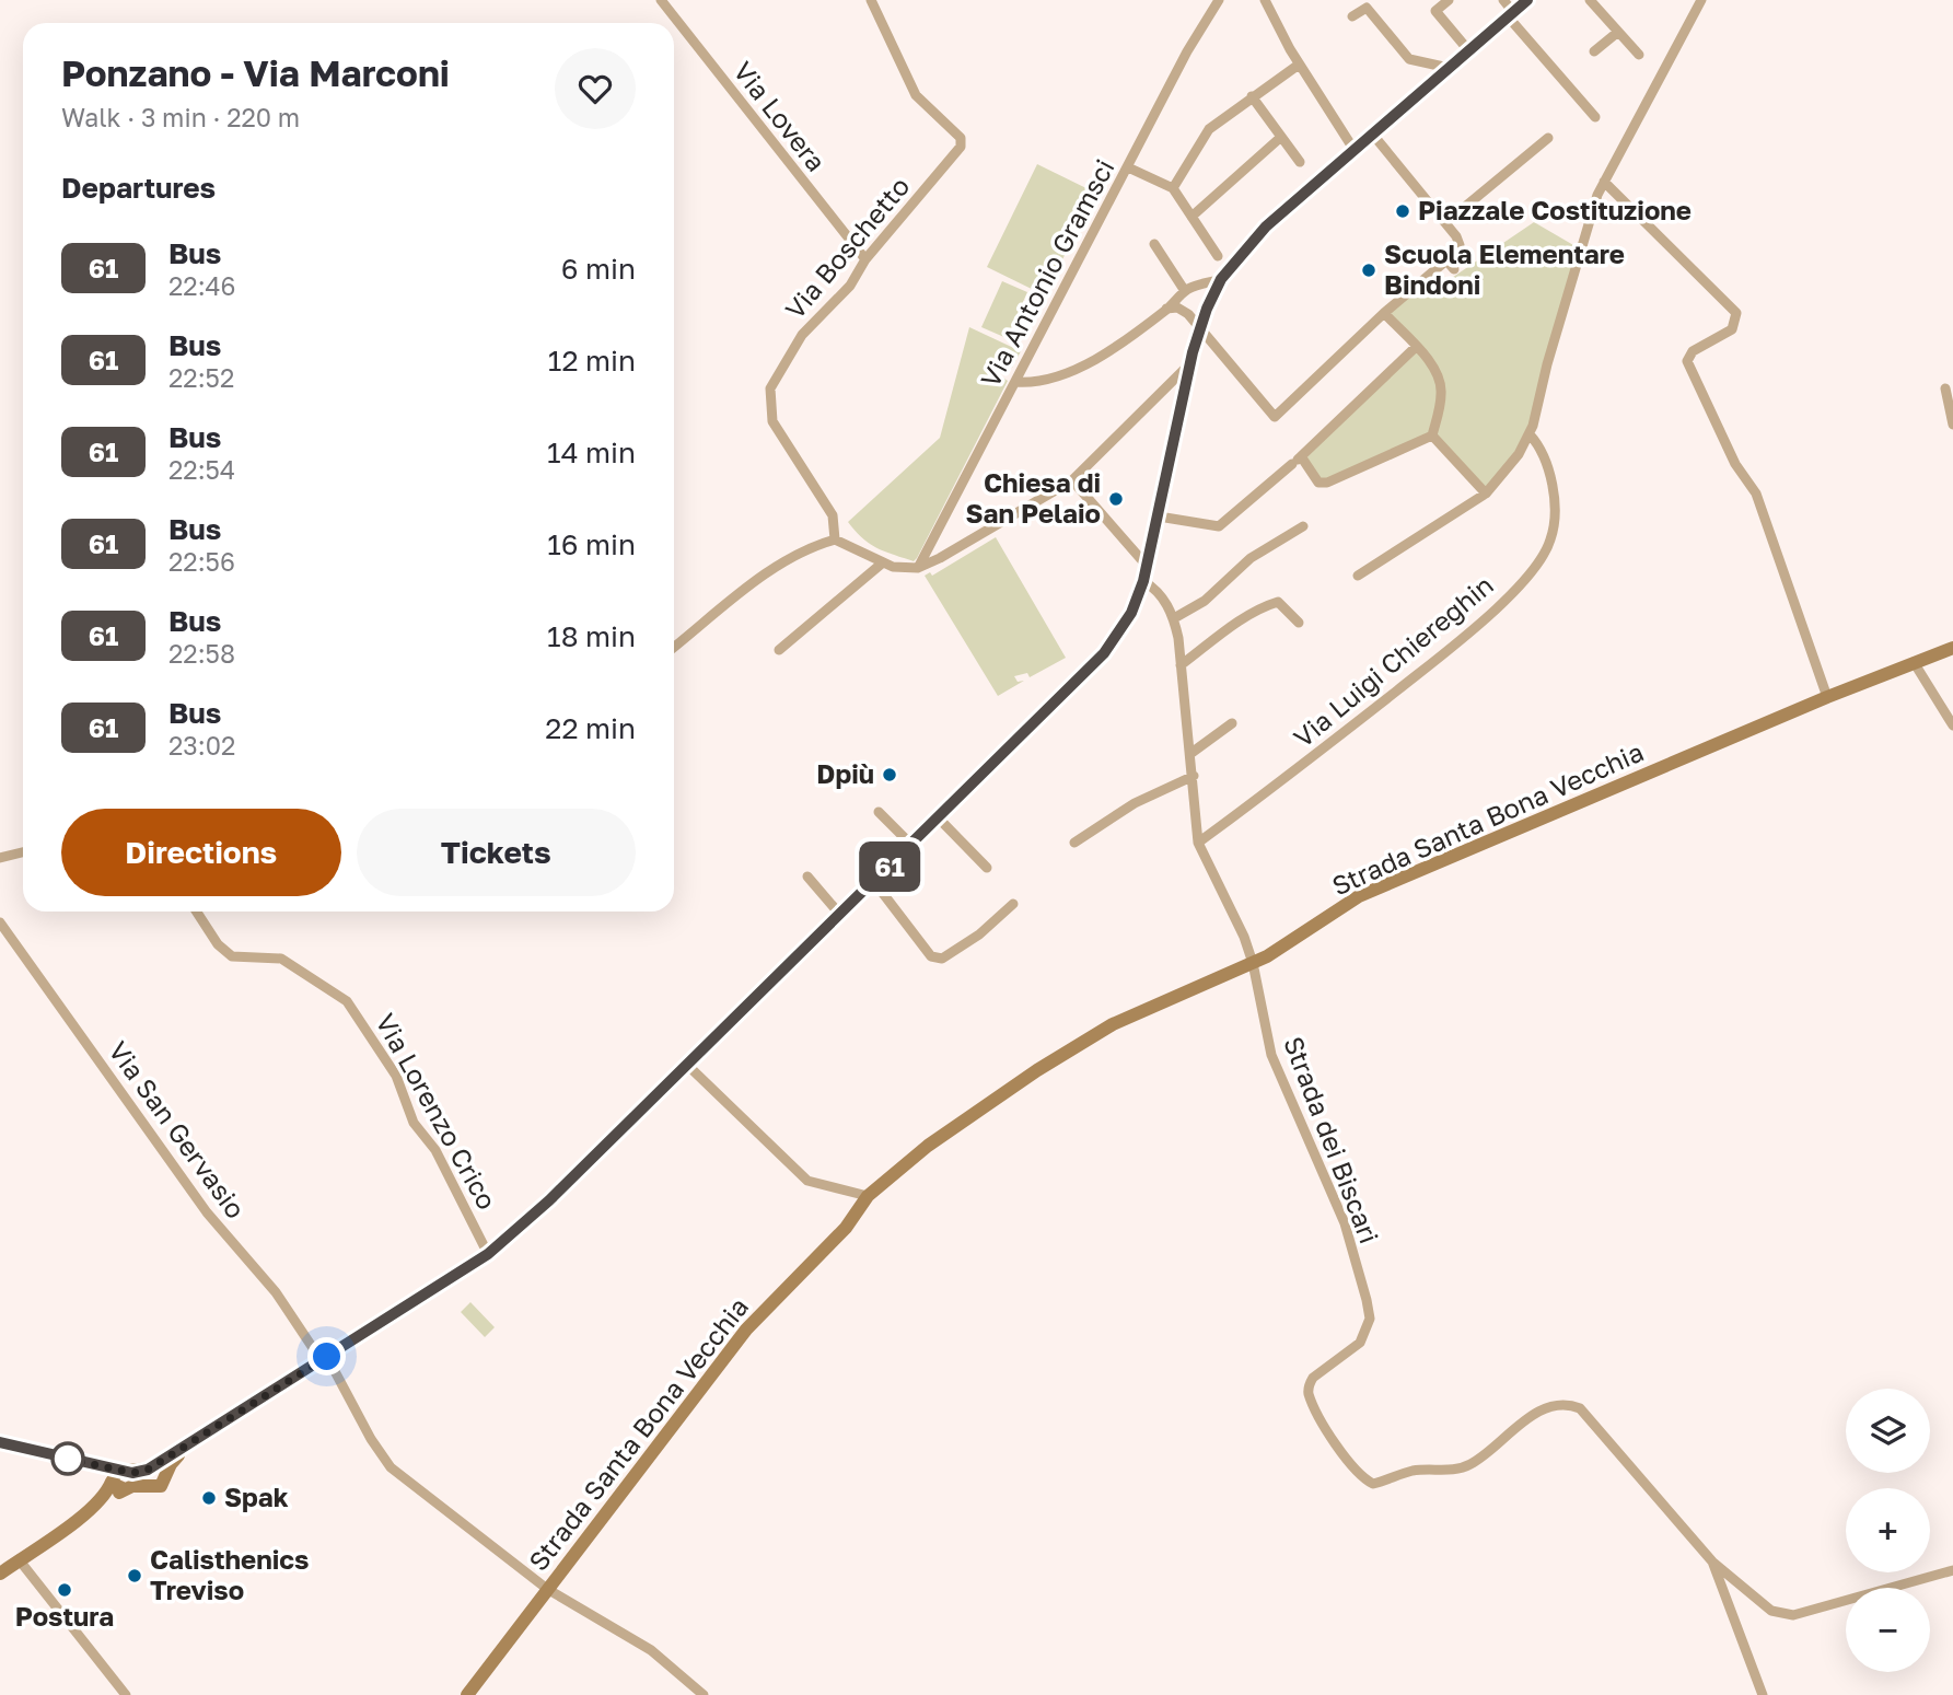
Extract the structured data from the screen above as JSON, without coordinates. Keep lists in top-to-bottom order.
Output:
{
  "streets": {
    "main road": ["Strada Santa Bona Vecchia"],
    "street": [
      "Via Lovera",
      "Via Boschetto",
      "Via Antonio Gramsci",
      "Via Luigi Chiereghin",
      "Via Lorenzo Crico",
      "Via San Gervasio",
      "Strada dei Biscari"
    ]
  },
  "crossings": [
    ["Via Lovera", "Via Boschetto"],
    ["Via Luigi Chiereghin", "Strada dei Biscari"],
    ["Strada Santa Bona Vecchia", "Via San Gervasio"],
    ["Strada Santa Bona Vecchia", "Strada dei Biscari"]
  ],
  "places": [
    "Piazzale Costituzione",
    "Scuola Elementare Bindoni",
    "Chiesa di San Pelaio",
    "Dpiù",
    "Spak",
    "Calisthenics Treviso",
    "Postura"
  ],
  "lines": ["bus line 61"],
  "page": {
    "on_map": "61",
    "heading": [
      ["Ponzano - Via Marconi", "Walk · 3 min · 220 m"],
      "Departures"
    ],
    "list": [
      {
        "mark": "61",
        "name": "Bus",
        "note": "22:46",
        "value": "6 min"
      },
      {
        "mark": "61",
        "name": "Bus",
        "note": "22:52",
        "value": "12 min"
      },
      {
        "mark": "61",
        "name": "Bus",
        "note": "22:54",
        "value": "14 min"
      },
      {
        "mark": "61",
        "name": "Bus",
        "note": "22:56",
        "value": "16 min"
      },
      {
        "mark": "61",
        "name": "Bus",
        "note": "22:58",
        "value": "18 min"
      },
      {
        "mark": "61",
        "name": "Bus",
        "note": "23:02",
        "value": "22 min"
      }
    ],
    "buttons": ["Directions", "Tickets"],
    "map_buttons": ["+", "−"]
  }
}
